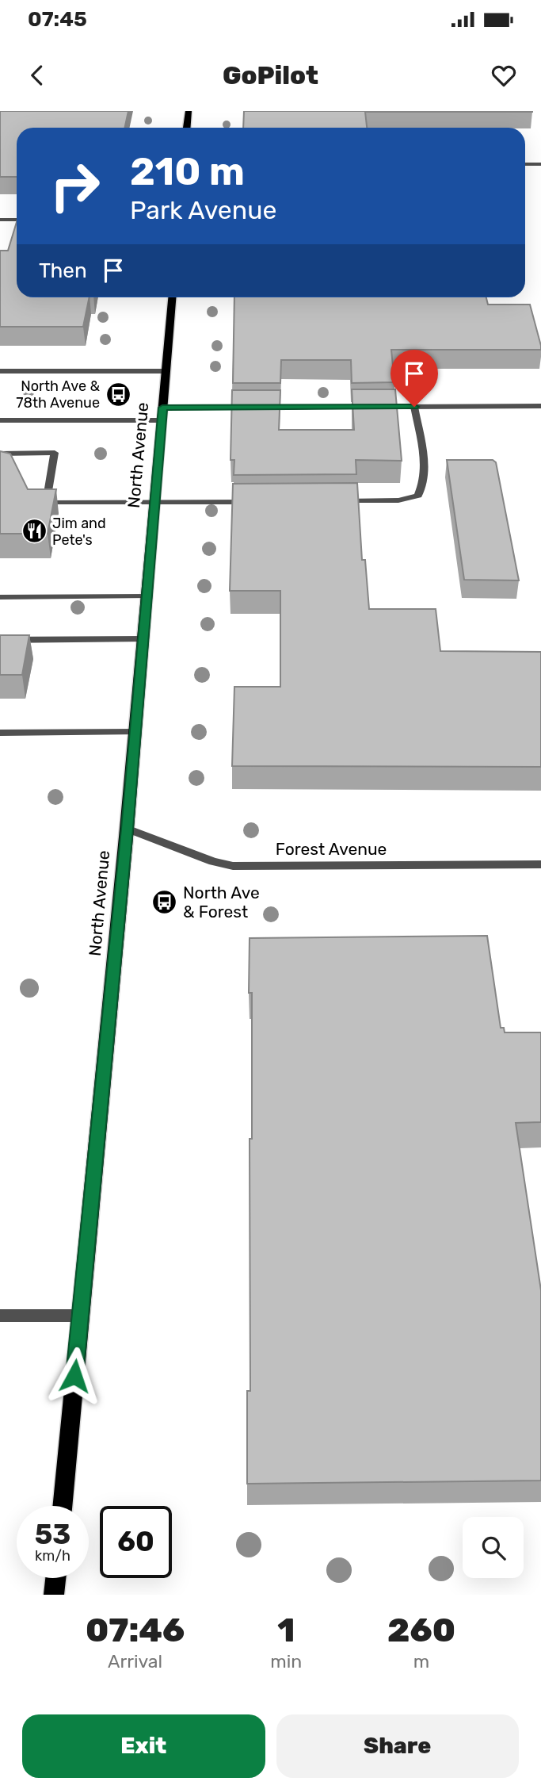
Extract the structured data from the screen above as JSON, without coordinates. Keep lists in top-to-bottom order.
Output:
{
  "streets": {
    "main road": ["North Avenue"],
    "street": ["Forest Avenue"]
  },
  "crossings": [
    ["North Avenue", "Forest Avenue"]
  ],
  "places": {
    "bus stop": ["North Ave & 78th Avenue", "North Ave & Forest"],
    "restaurant": ["Jim and Pete's"]
  },
  "page": {
    "status": "07:45",
    "header": "GoPilot",
    "turn": ["210 m", "Park Avenue"],
    "then": "Then",
    "speed": "53 km/h",
    "limit": "60",
    "eta": [
      "07:46",
      "Arrival",
      "1",
      "min",
      "260",
      "m"
    ],
    "buttons": ["Exit", "Share"]
  }
}
